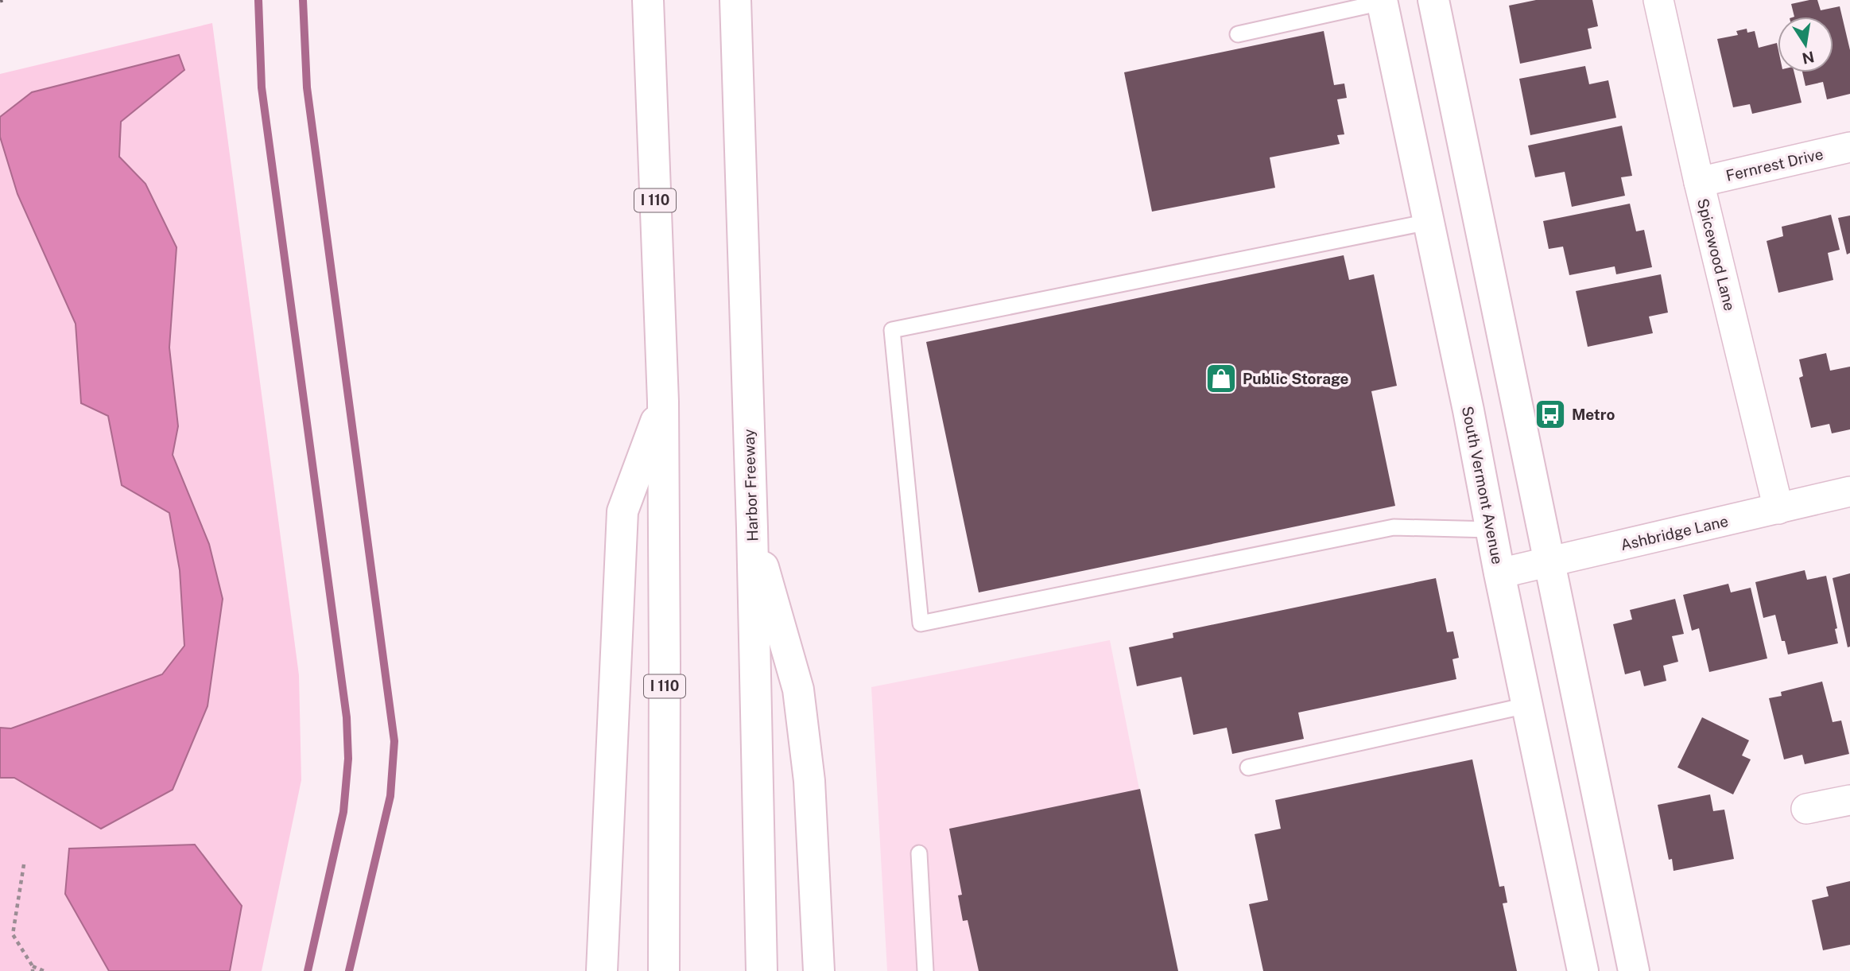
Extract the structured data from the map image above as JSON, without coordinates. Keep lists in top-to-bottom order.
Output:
{
  "streets": {
    "main road": ["I 110", "Harbor Freeway", "South Vermont Avenue"],
    "street": ["Fernrest Drive", "Spicewood Lane", "Ashbridge Lane"]
  },
  "crossings": [
    ["Fernrest Drive", "Spicewood Lane"],
    ["Spicewood Lane", "Ashbridge Lane"],
    ["South Vermont Avenue", "Ashbridge Lane"]
  ],
  "places": {
    "shop": ["Public Storage"],
    "bus stop": ["Metro"]
  },
  "north": "bottom"
}
